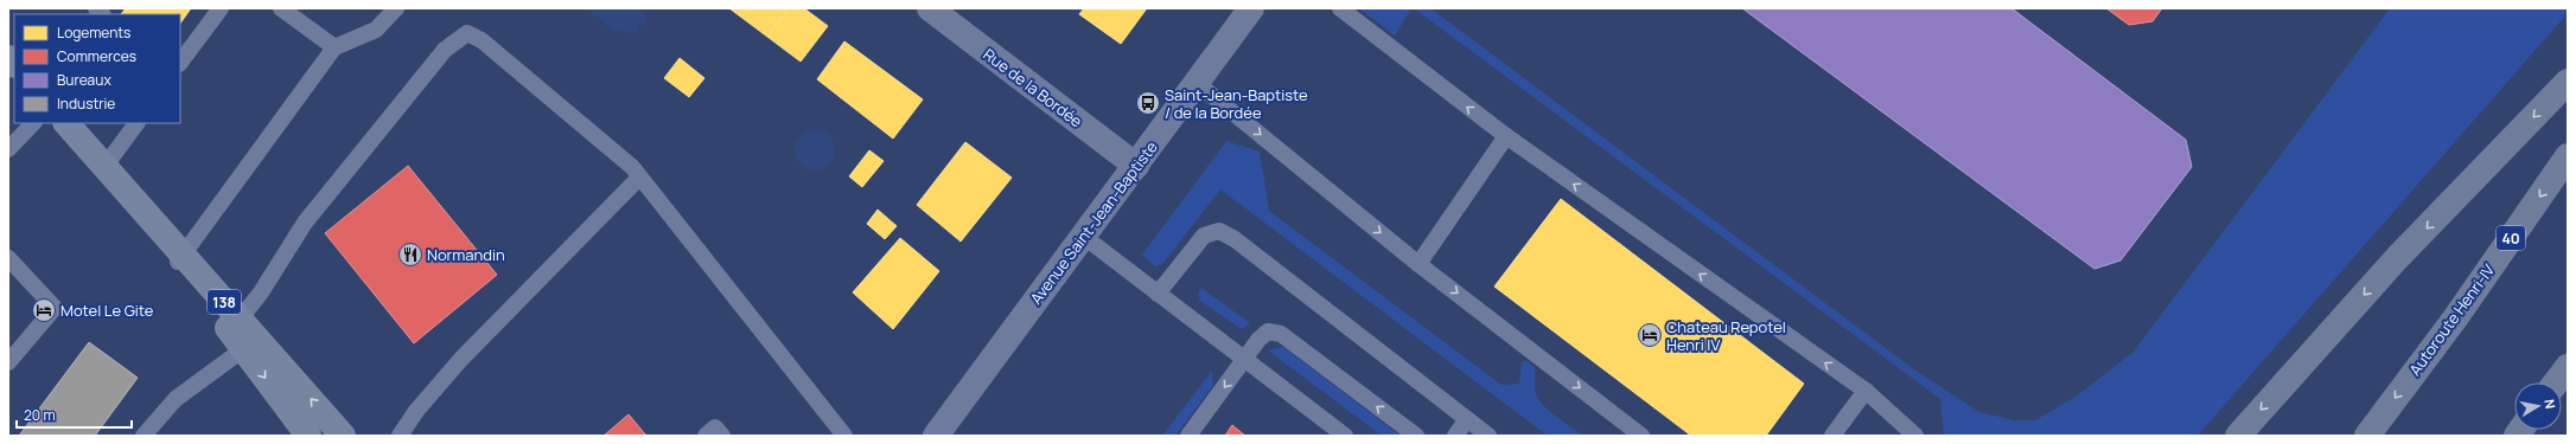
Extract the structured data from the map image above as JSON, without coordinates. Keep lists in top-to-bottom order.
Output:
{
  "streets": {
    "highway": ["40", "Autoroute Henri-IV"],
    "main road": ["138"],
    "street": ["Rue de la Bordée", "Avenue Saint-Jean-Baptiste"]
  },
  "crossings": [
    ["Rue de la Bordée", "Avenue Saint-Jean-Baptiste"]
  ],
  "places": {
    "bus stop": ["Saint-Jean-Baptiste / de la Bordée"],
    "restaurant": ["Normandin"],
    "hotel": ["Motel Le Gite", "Chateau Repotel Henri IV"]
  },
  "legend": [
    "Logements",
    "Commerces",
    "Bureaux",
    "Industrie"
  ],
  "scale_bar": "20 m",
  "north": "right"
}
